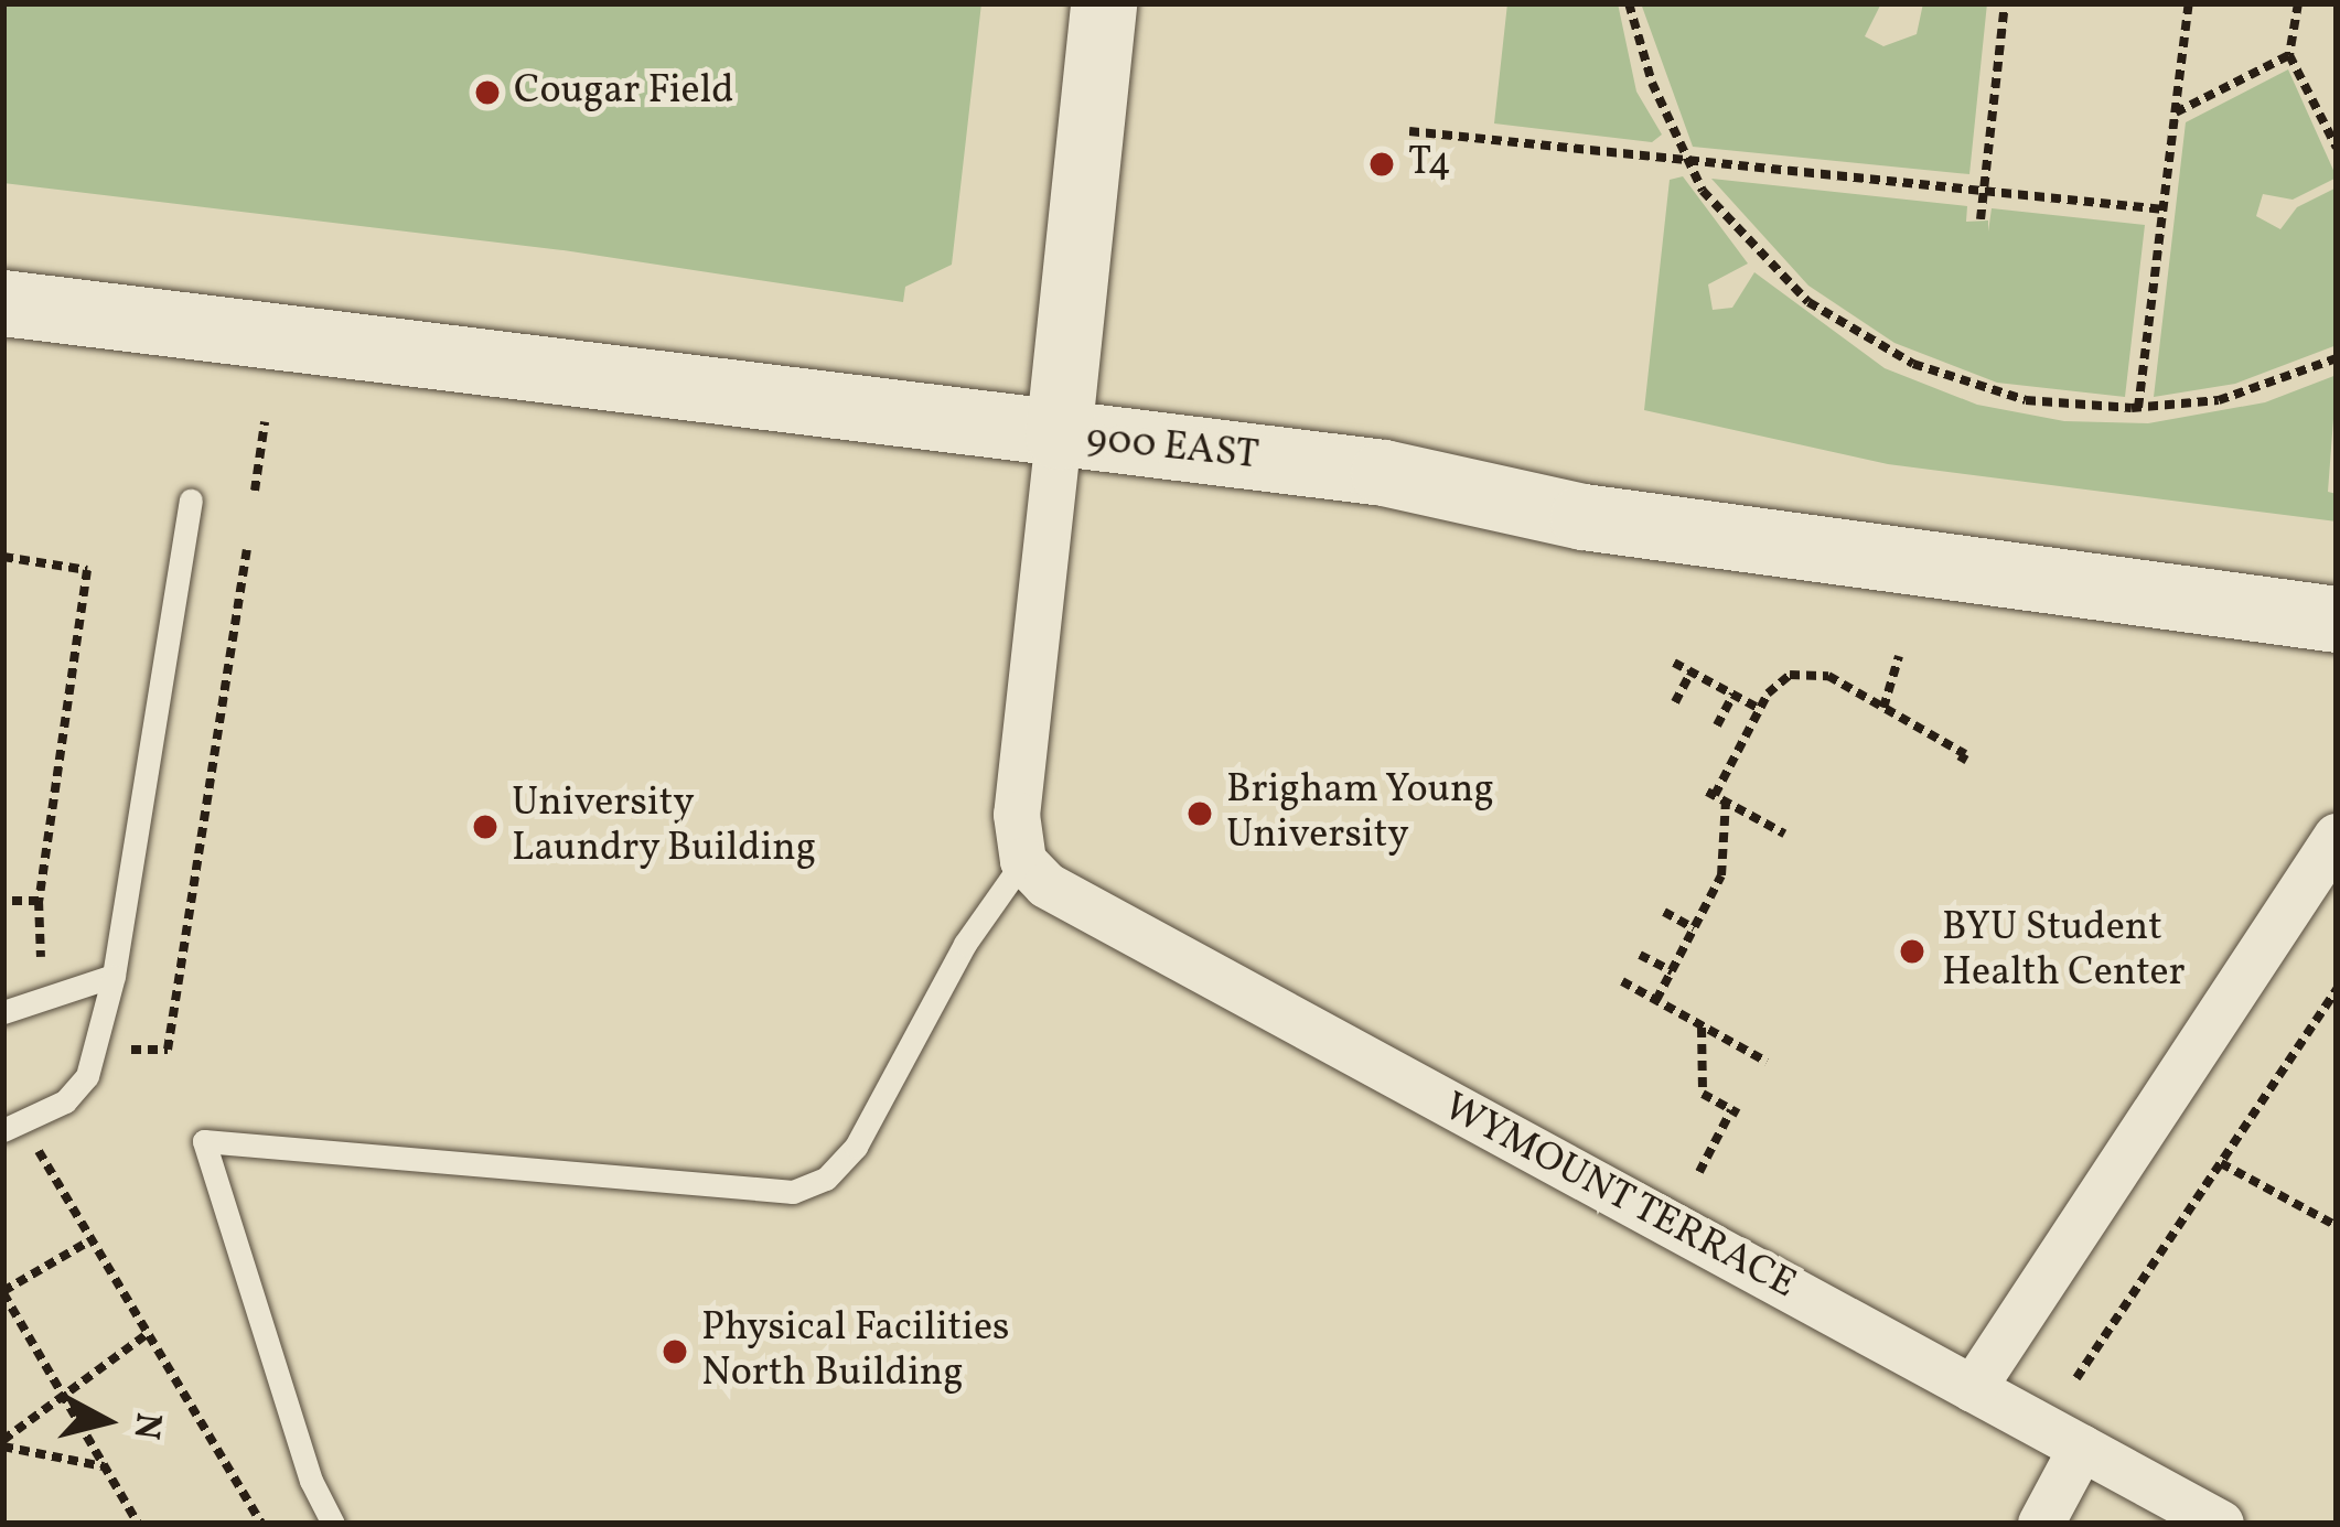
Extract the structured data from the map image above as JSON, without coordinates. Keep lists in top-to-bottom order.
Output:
{
  "streets": {
    "main road": ["900 EAST"],
    "street": ["WYMOUNT TERRACE"]
  },
  "places": [
    "Cougar Field",
    "T4",
    "Brigham Young University",
    "University Laundry Building",
    "BYU Student Health Center",
    "Physical Facilities North Building"
  ],
  "north": "right"
}
